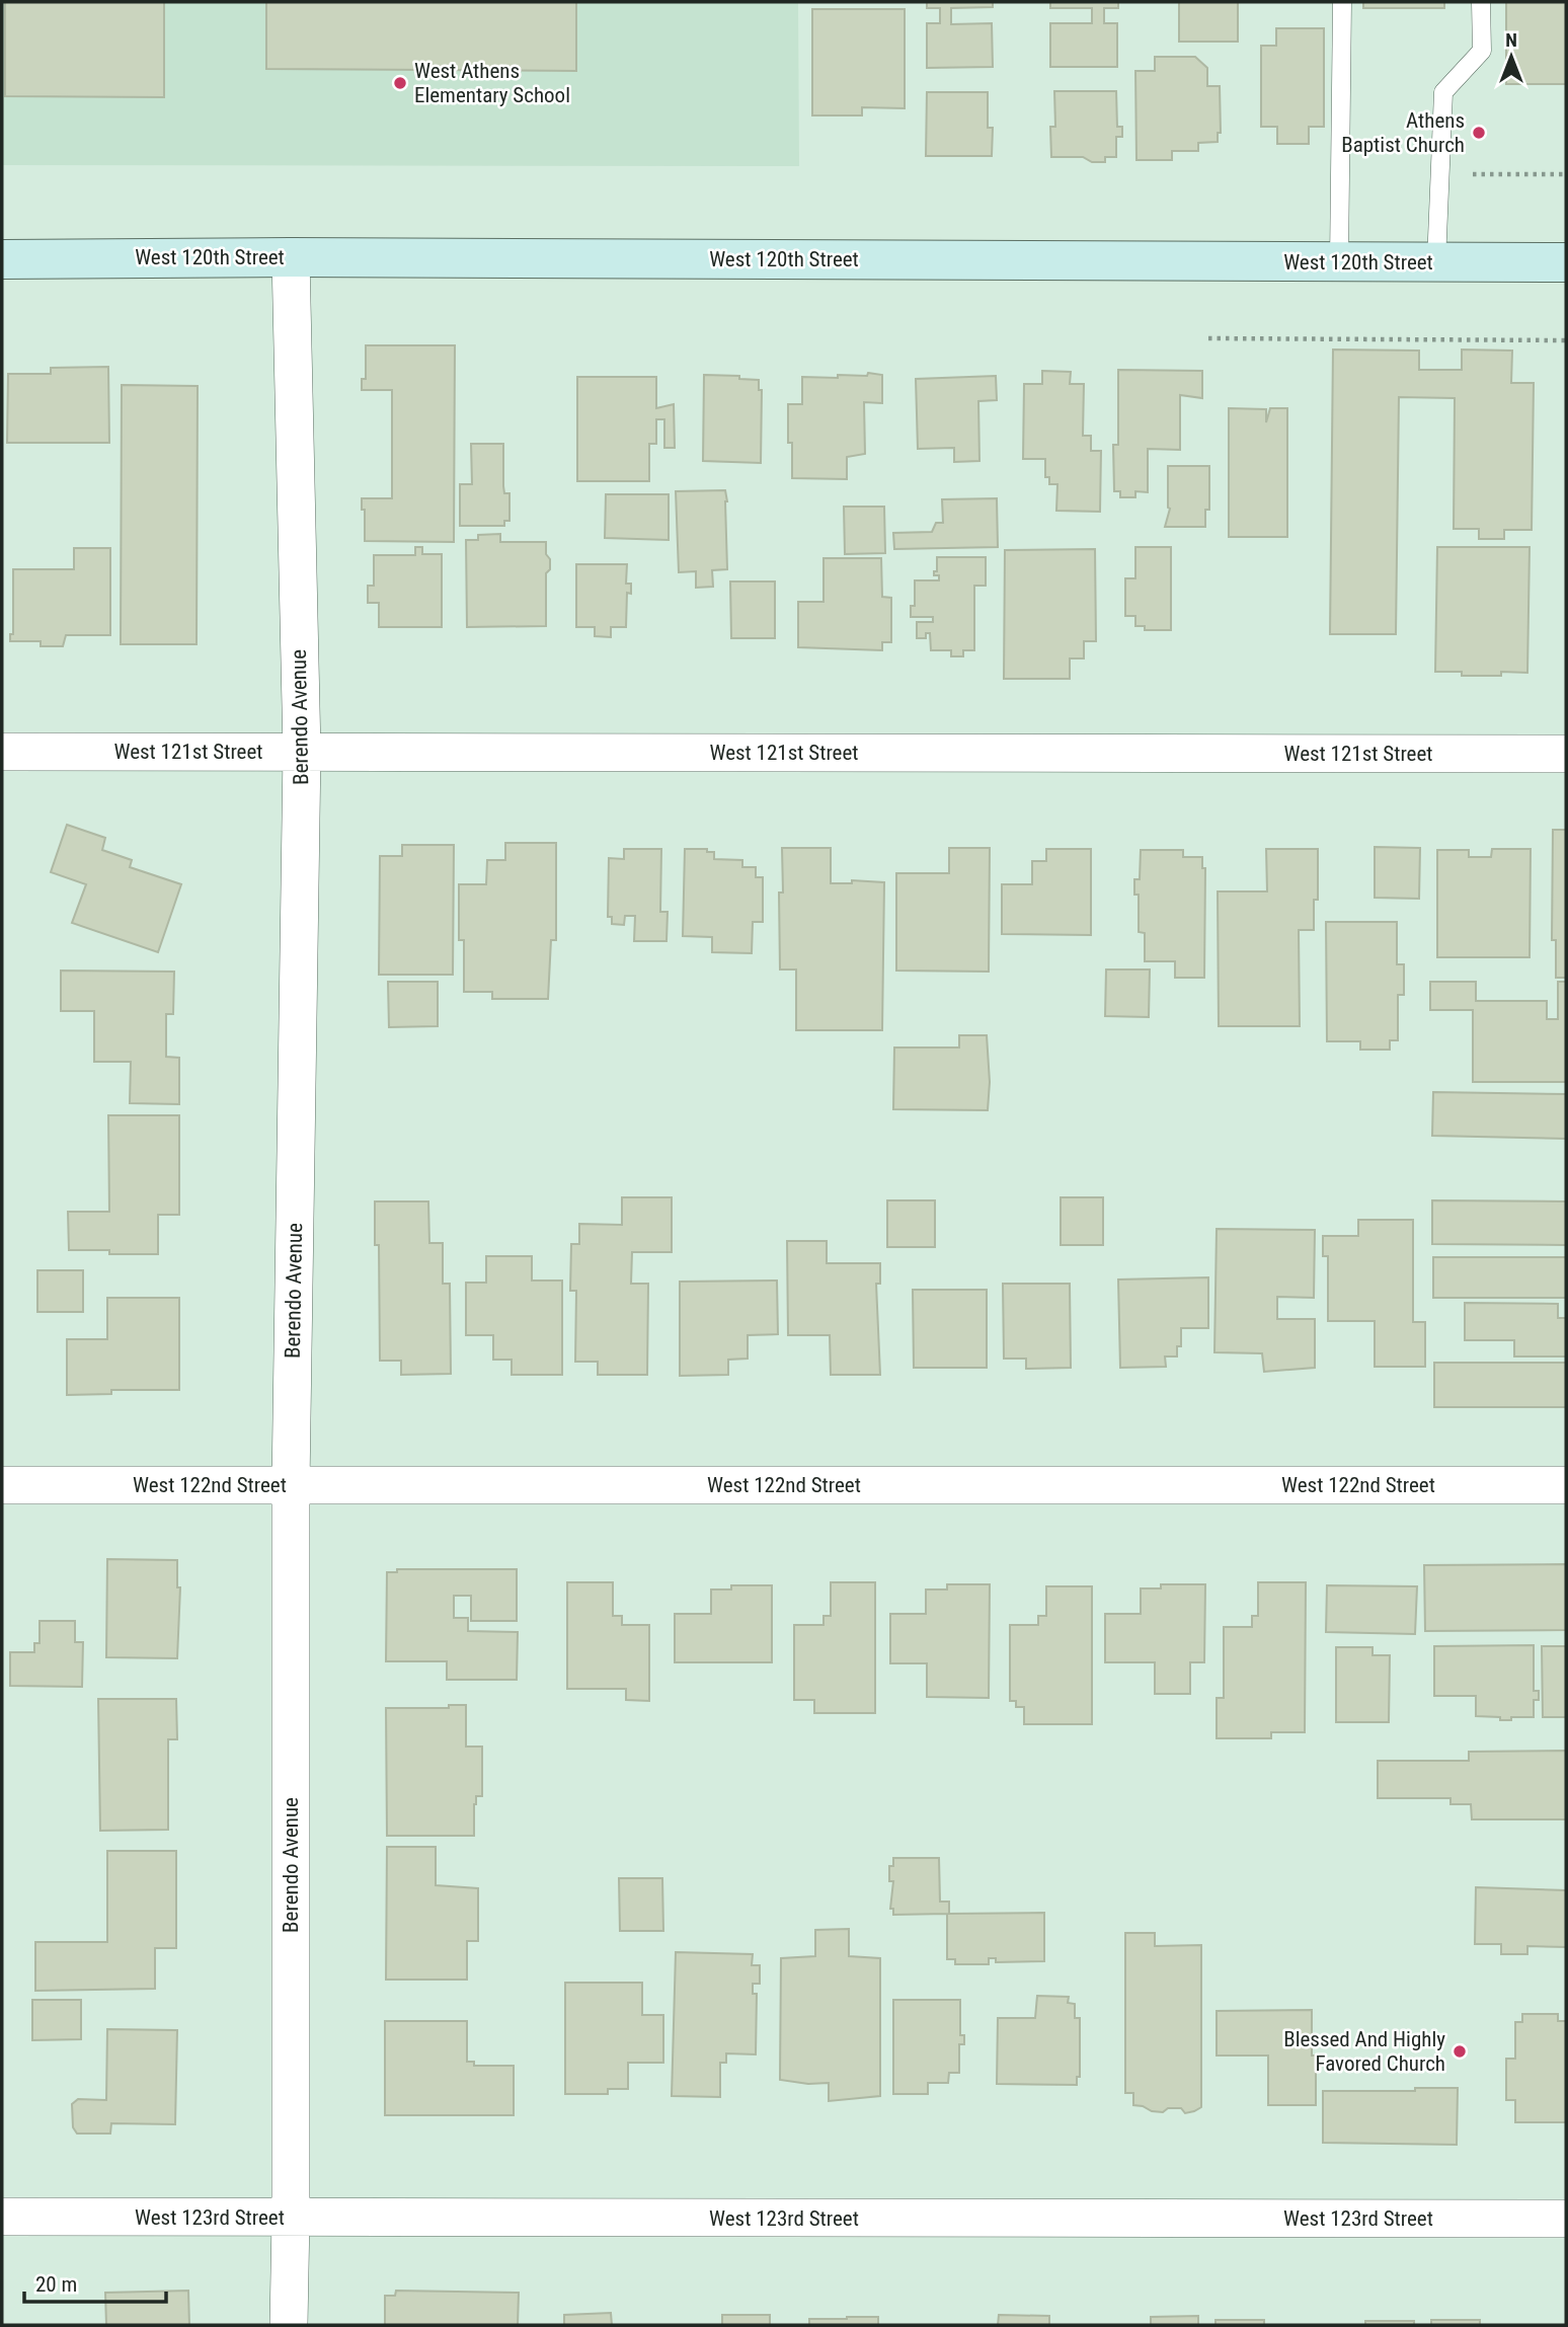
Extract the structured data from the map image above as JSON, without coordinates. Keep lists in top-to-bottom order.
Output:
{
  "streets": {
    "street": [
      "West 120th Street",
      "Berendo Avenue",
      "West 121st Street",
      "West 122nd Street",
      "West 123rd Street"
    ]
  },
  "crossings": [
    ["West 120th Street", "Berendo Avenue"],
    ["Berendo Avenue", "West 121st Street"],
    ["Berendo Avenue", "West 122nd Street"],
    ["Berendo Avenue", "West 123rd Street"]
  ],
  "places": ["West Athens Elementary School", "Athens Baptist Church", "Blessed And Highly Favored Church"],
  "scale_bar": "20 m",
  "north": "top"
}
